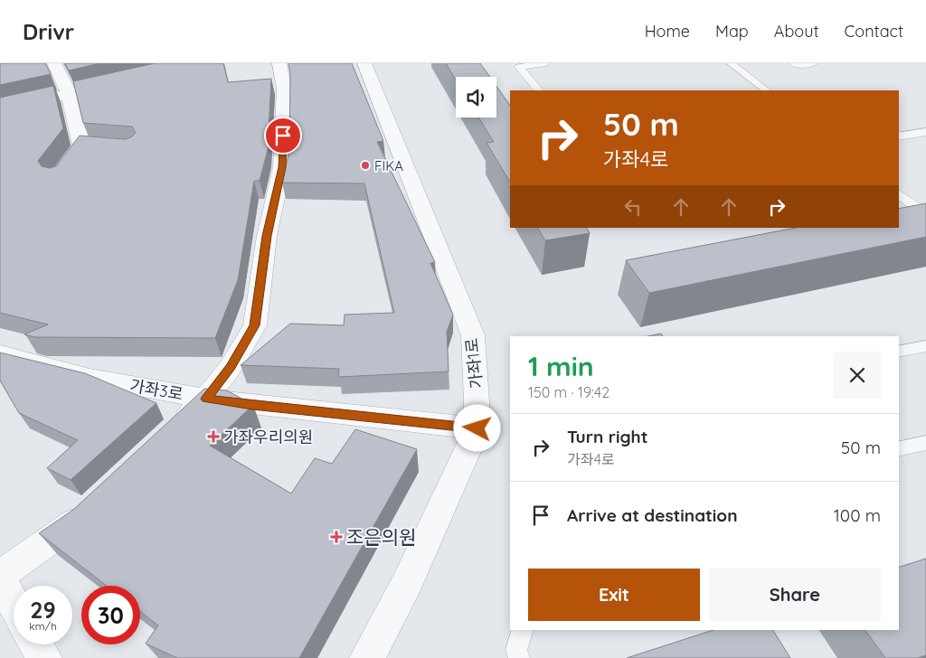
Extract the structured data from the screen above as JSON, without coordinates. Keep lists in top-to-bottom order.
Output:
{
  "streets": {
    "street": ["가좌1로", "가좌3로"]
  },
  "crossings": [
    ["가좌1로", "가좌3로"]
  ],
  "places": {
    "other": ["FIKA"],
    "health": ["가좌우리의원", "조은의원"]
  },
  "page": {
    "header": "Drivr",
    "nav": [
      "Home",
      "Map",
      "About",
      "Contact"
    ],
    "turn": ["50 m", "가좌4로"],
    "heading": ["1 min", "150 m · 19:42"],
    "list": [
      {
        "name": "Turn right",
        "note": "가좌4로",
        "value": "50 m"
      },
      {
        "name": "Arrive at destination",
        "value": "100 m"
      }
    ],
    "buttons": ["Exit", "Share"],
    "speed": "29 km/h",
    "limit": "30"
  }
}
